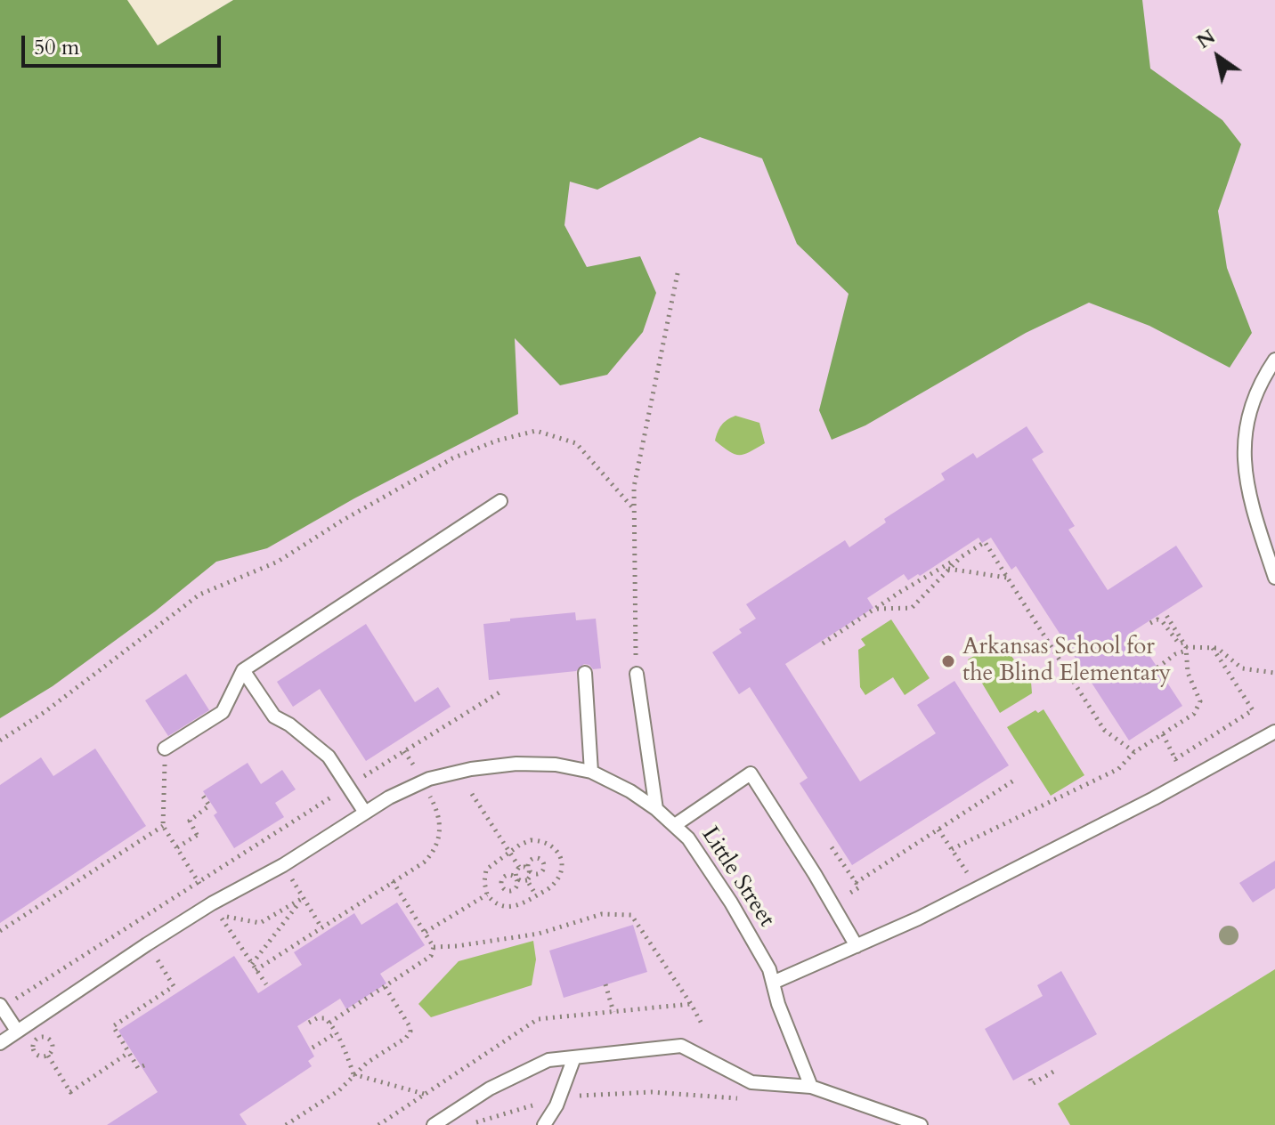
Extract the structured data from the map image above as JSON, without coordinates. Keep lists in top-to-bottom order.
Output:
{
  "streets": {
    "lane": ["Little Street"]
  },
  "places": ["Arkansas School for the Blind Elementary"],
  "scale_bar": "50 m",
  "north": "top left"
}
